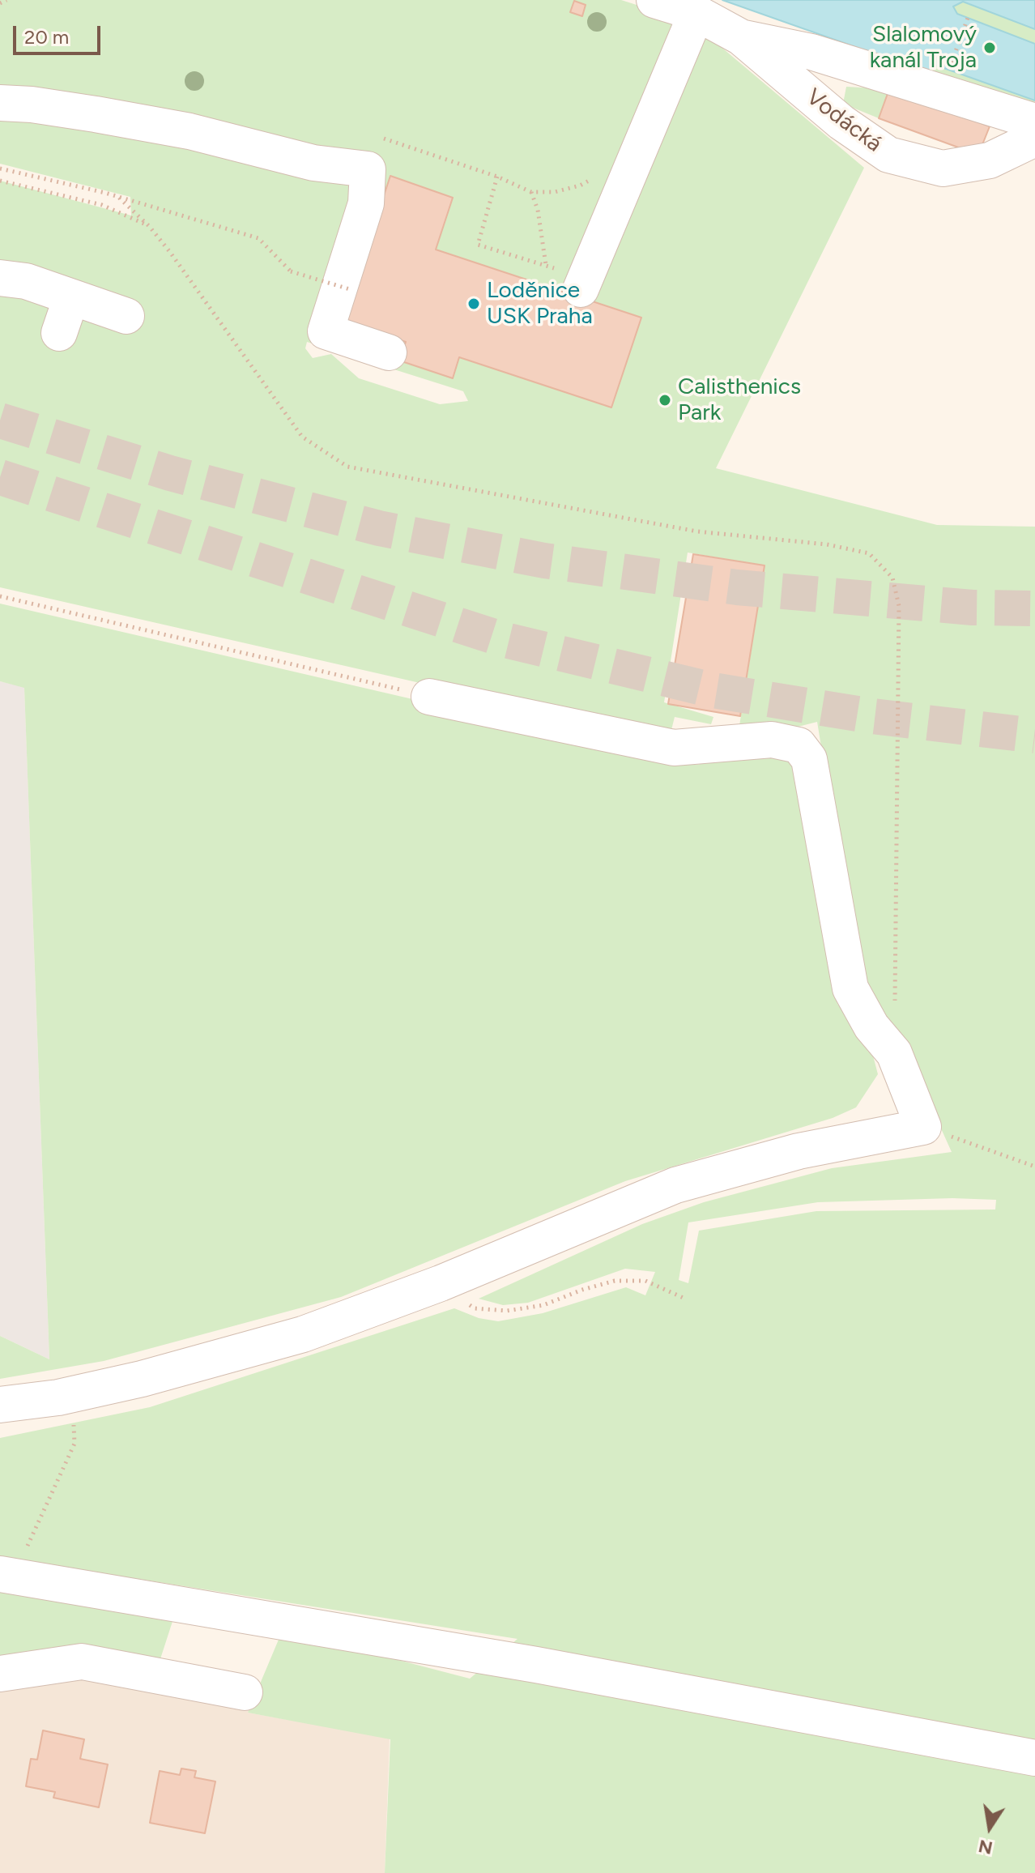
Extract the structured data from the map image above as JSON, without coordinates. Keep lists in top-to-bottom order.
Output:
{
  "streets": {
    "street": ["Vodácká"]
  },
  "places": ["Slalomový kanál Troja", "Loděnice USK Praha", "Calisthenics Park"],
  "scale_bar": "20 m",
  "north": "bottom"
}
